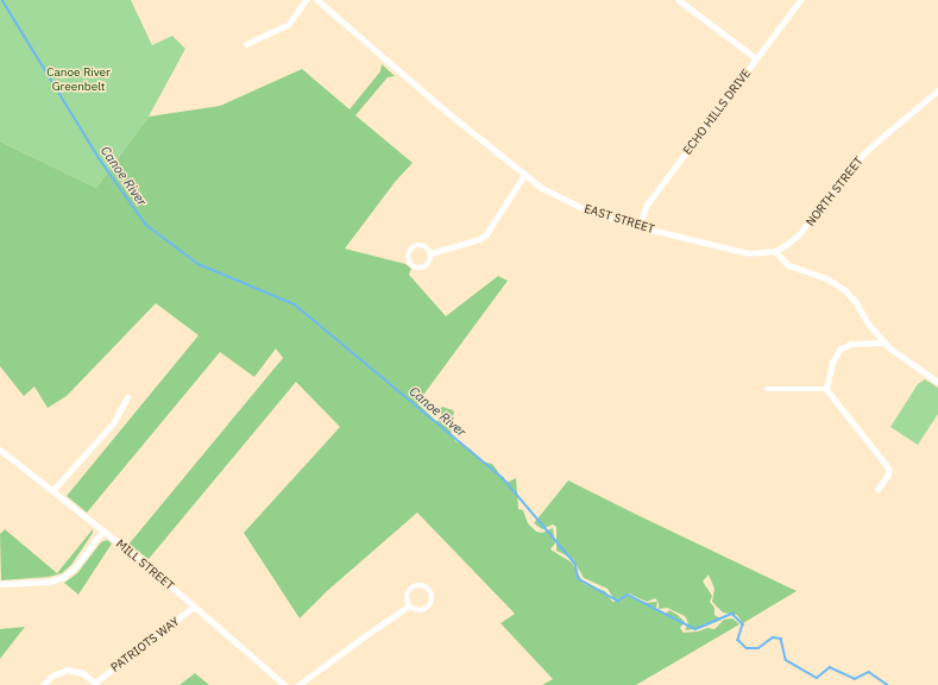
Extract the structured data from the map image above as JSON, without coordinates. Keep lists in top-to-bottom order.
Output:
{
  "streets": {
    "street": [
      "ECHO HILLS DRIVE",
      "NORTH STREET",
      "EAST STREET",
      "MILL STREET",
      "PATRIOTS WAY"
    ]
  },
  "crossings": [
    ["ECHO HILLS DRIVE", "EAST STREET"],
    ["NORTH STREET", "EAST STREET"],
    ["MILL STREET", "PATRIOTS WAY"]
  ],
  "water": ["Canoe River"],
  "parks": ["Canoe River Greenbelt"]
}
